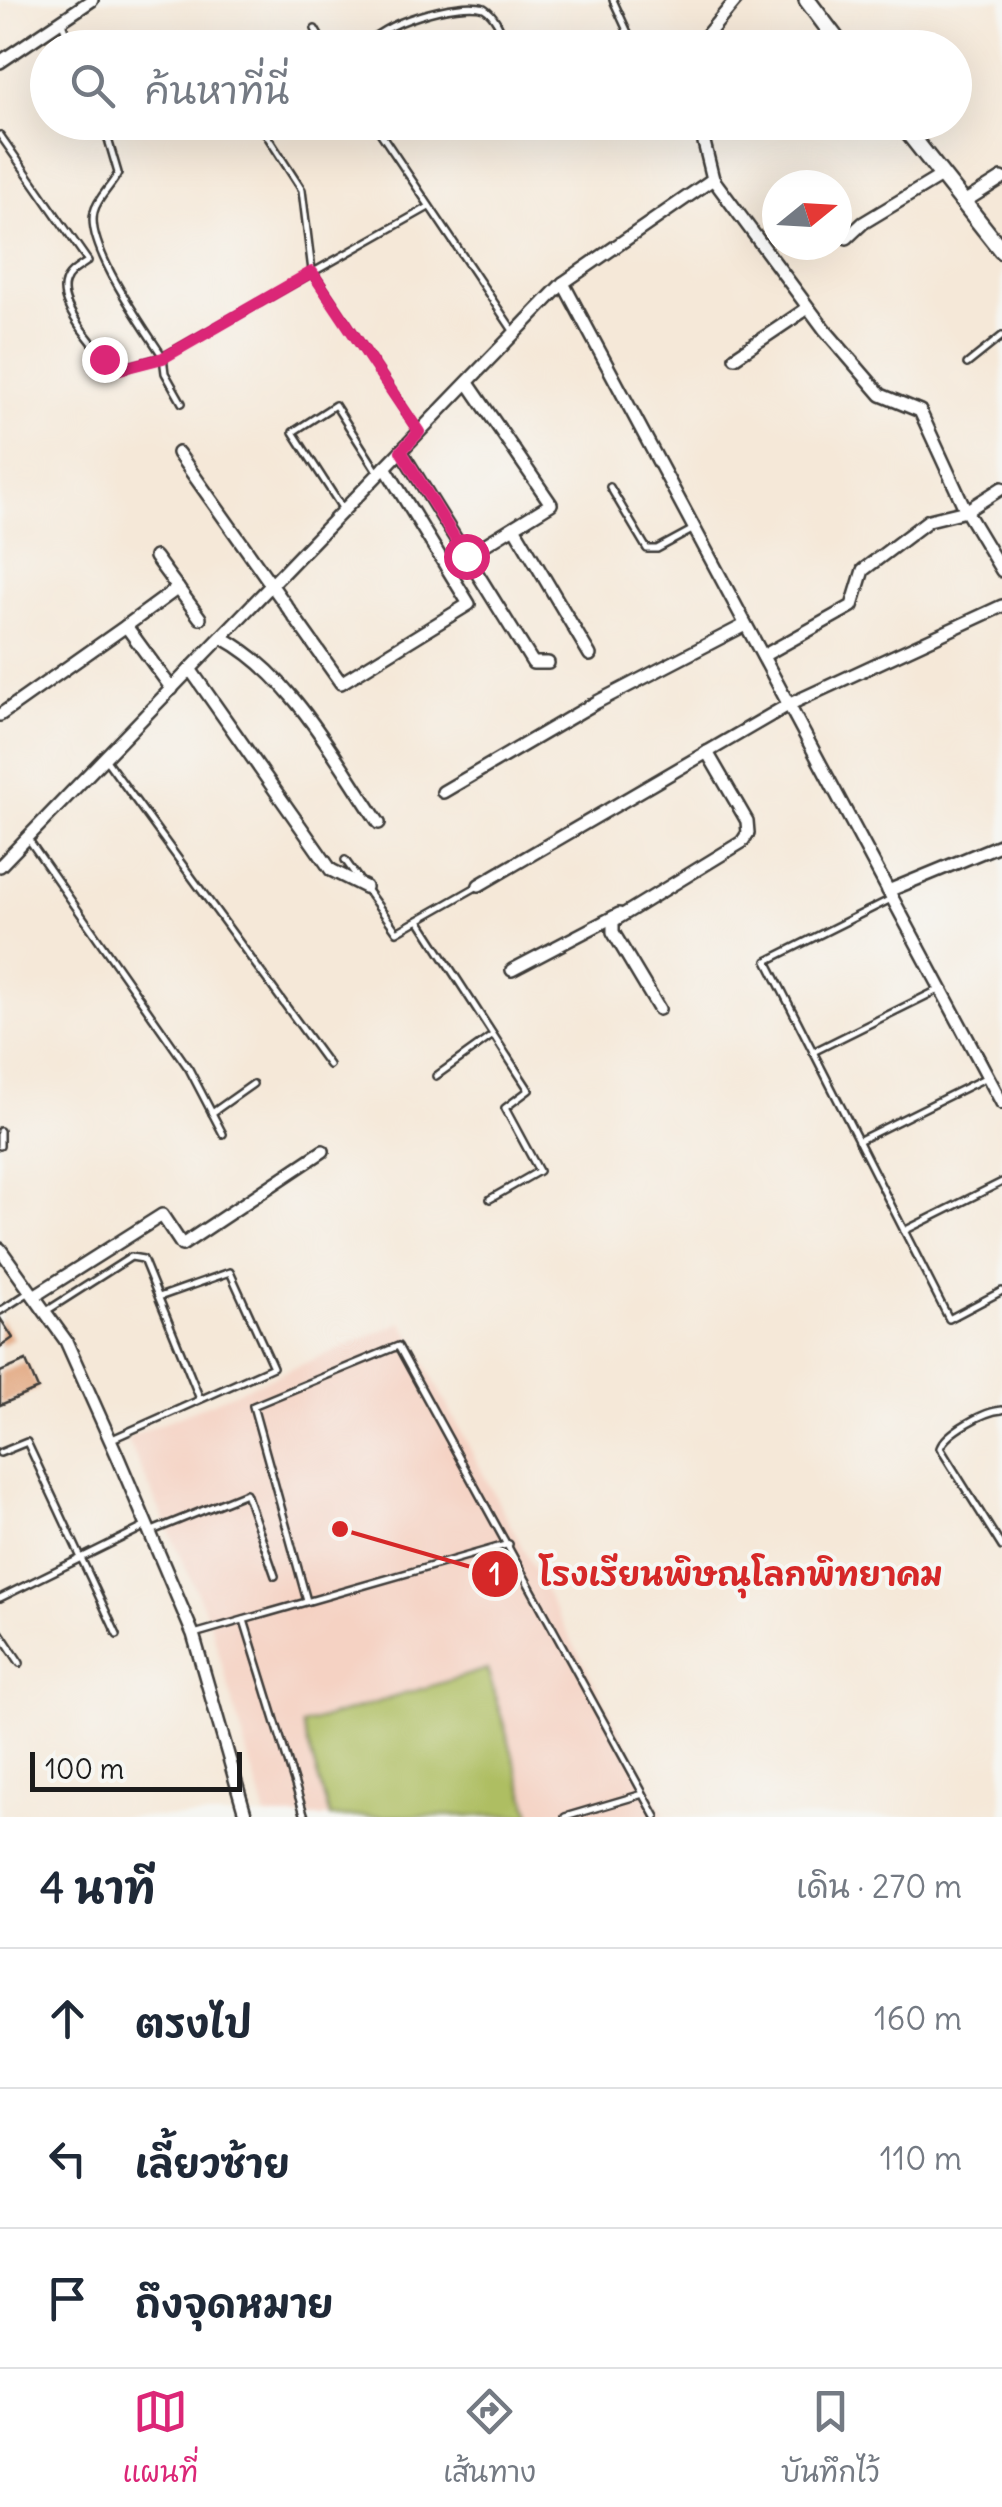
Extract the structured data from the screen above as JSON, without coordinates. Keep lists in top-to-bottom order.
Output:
{
  "places": ["โรงเรียนพิษณุโลกพิทยาคม"],
  "scale_bar": "100 m",
  "north": "right",
  "page": {
    "search": "ค้นหาที่นี่",
    "scale": "100 m",
    "heading": ["4 นาที", "เดิน · 270 m"],
    "list": [
      ["ตรงไป", "160 m"],
      ["เลี้ยวซ้าย", "110 m"],
      "ถึงจุดหมาย"
    ],
    "nav": ["แผนที่", "เส้นทาง", "บันทึกไว้"]
  }
}
